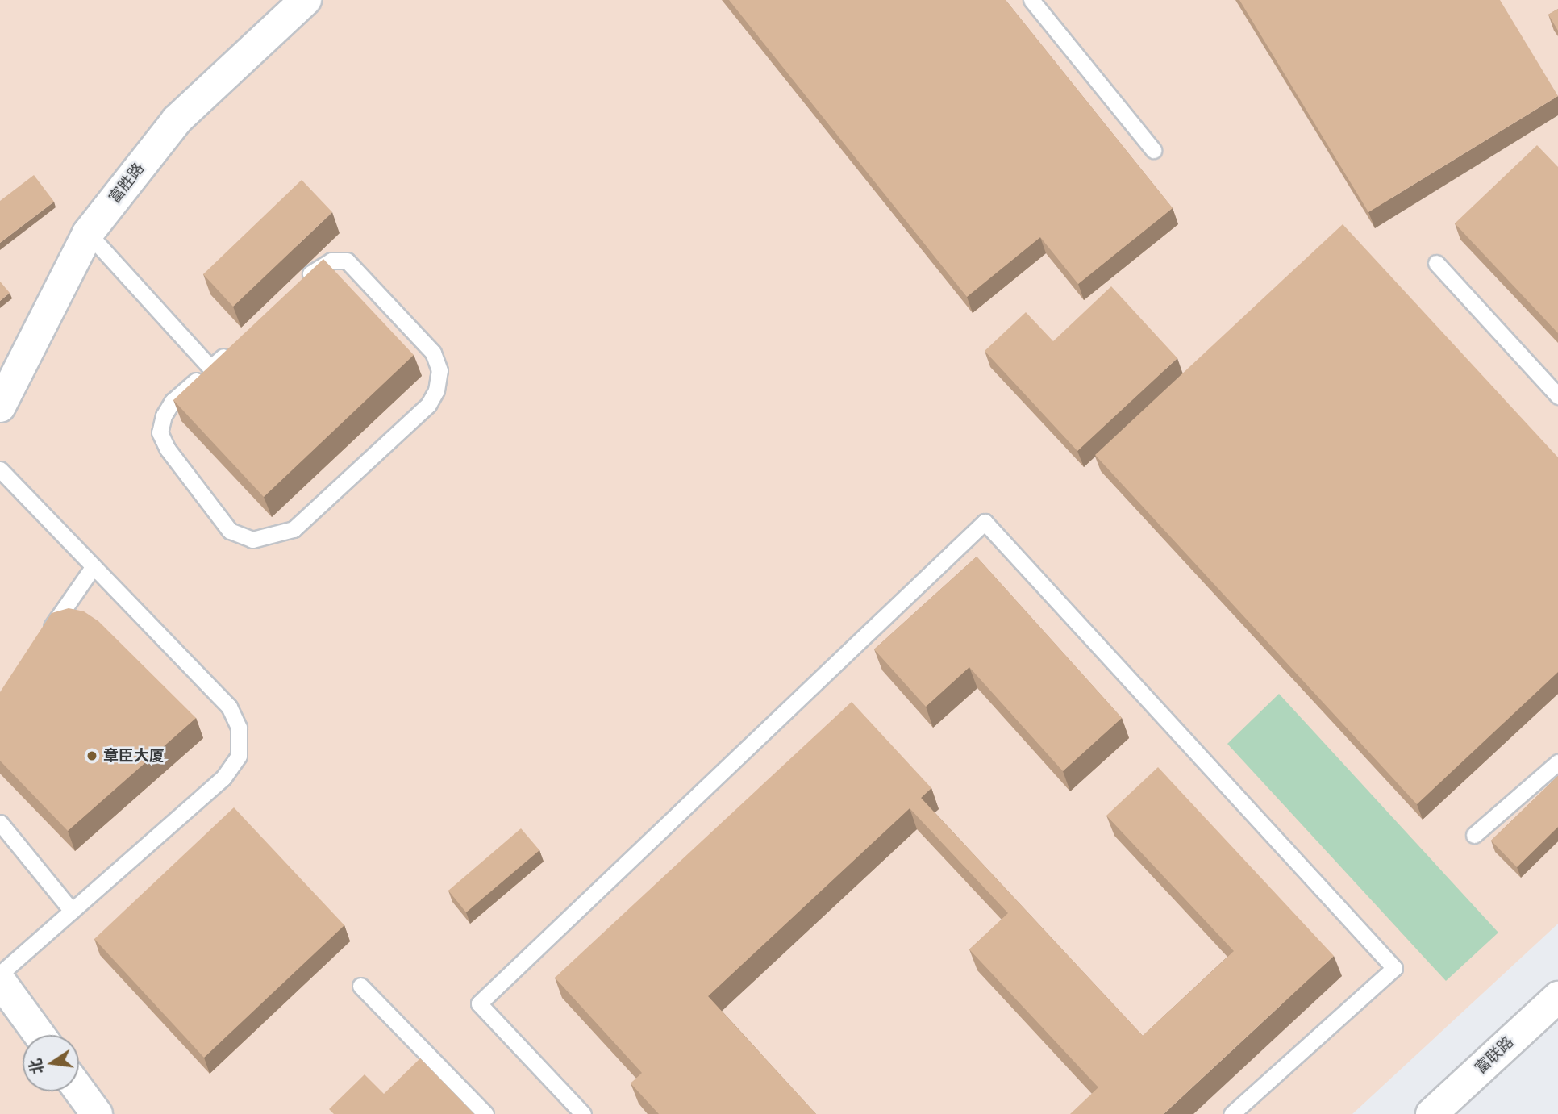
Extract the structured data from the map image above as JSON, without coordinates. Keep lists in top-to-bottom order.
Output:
{
  "streets": {
    "street": ["富胜路", "富联路"]
  },
  "places": ["章臣大厦"],
  "north": "left"
}
